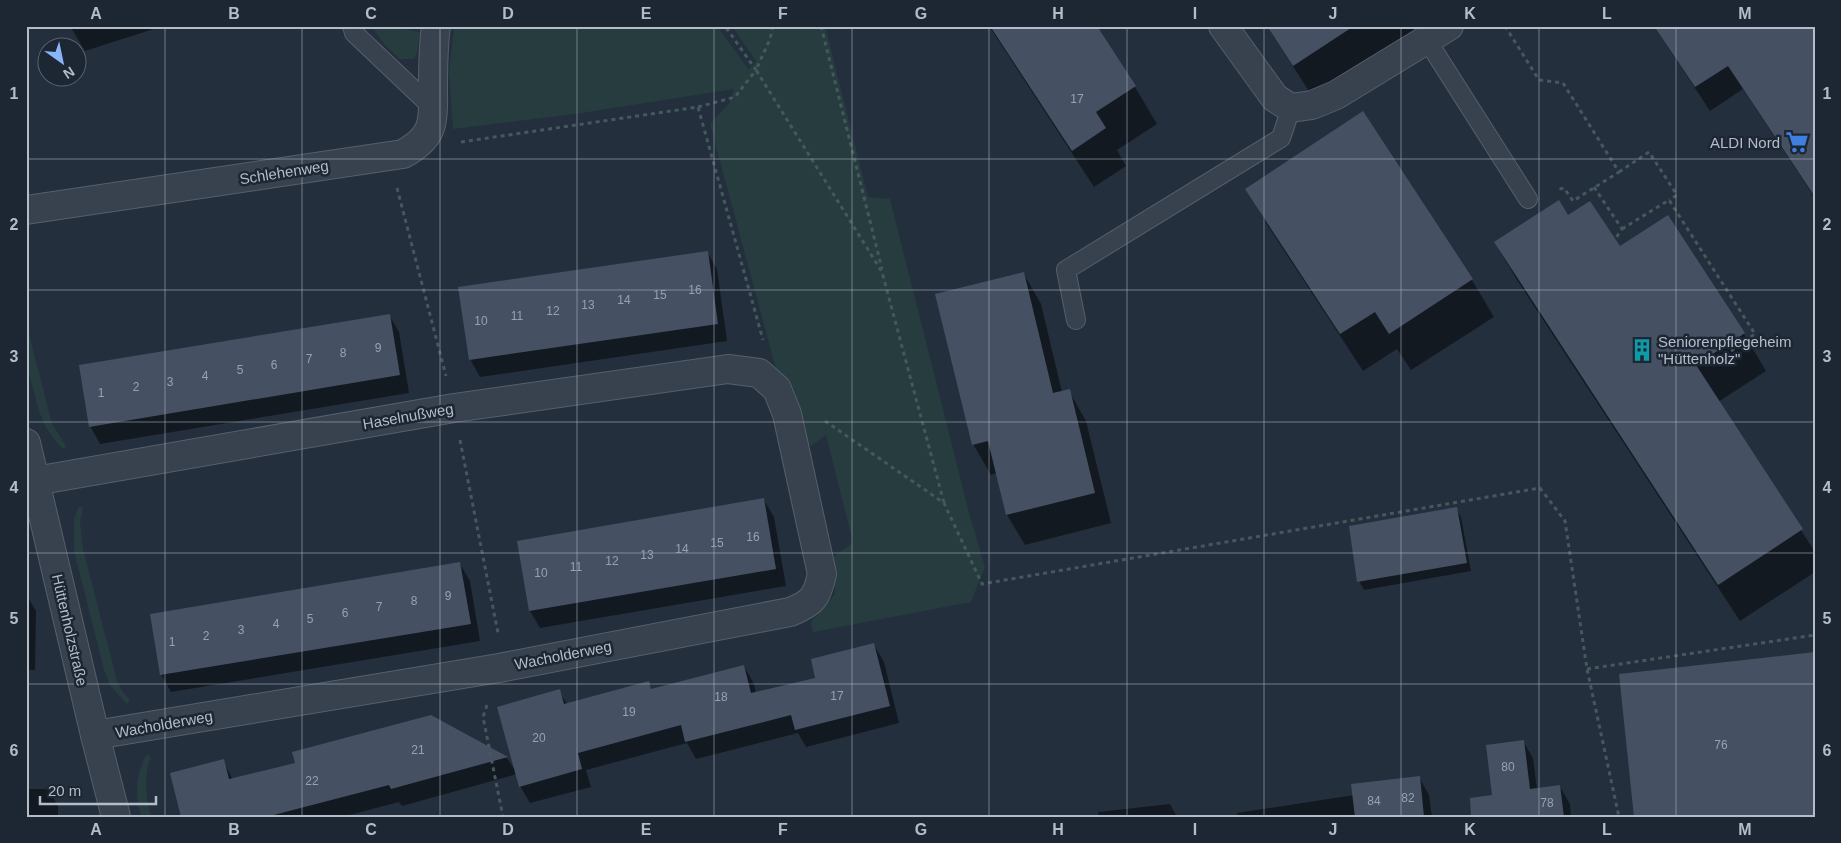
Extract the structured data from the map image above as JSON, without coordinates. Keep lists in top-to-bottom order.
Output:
{
  "streets": {
    "street": [
      "Schlehenweg",
      "Haselnußweg",
      "Hüttenholzstraße",
      "Wacholderweg"
    ]
  },
  "crossings": [
    ["Haselnußweg", "Hüttenholzstraße"],
    ["Haselnußweg", "Wacholderweg"],
    ["Hüttenholzstraße", "Wacholderweg"]
  ],
  "places": {
    "supermarket": ["ALDI Nord"],
    "building": ["Seniorenpflegeheim \"Hüttenholz\""]
  },
  "house_numbers": [
    "17",
    "16",
    "15",
    "14",
    "13",
    "12",
    "11",
    "10",
    "9",
    "8",
    "7",
    "6",
    "5",
    "4",
    "3",
    "2",
    "1",
    "16",
    "15",
    "14",
    "13",
    "12",
    "11",
    "10",
    "9",
    "8",
    "7",
    "6",
    "5",
    "4",
    "3",
    "2",
    "1",
    "17",
    "18",
    "19",
    "20",
    "76",
    "21",
    "80",
    "22",
    "82",
    "84",
    "78"
  ],
  "scale_bar": "20 m",
  "north": "bottom right",
  "grid": {
    "columns": [
      "A",
      "B",
      "C",
      "D",
      "E",
      "F",
      "G",
      "H",
      "I",
      "J",
      "K",
      "L",
      "M"
    ],
    "rows": [
      "1",
      "2",
      "3",
      "4",
      "5",
      "6"
    ]
  }
}
